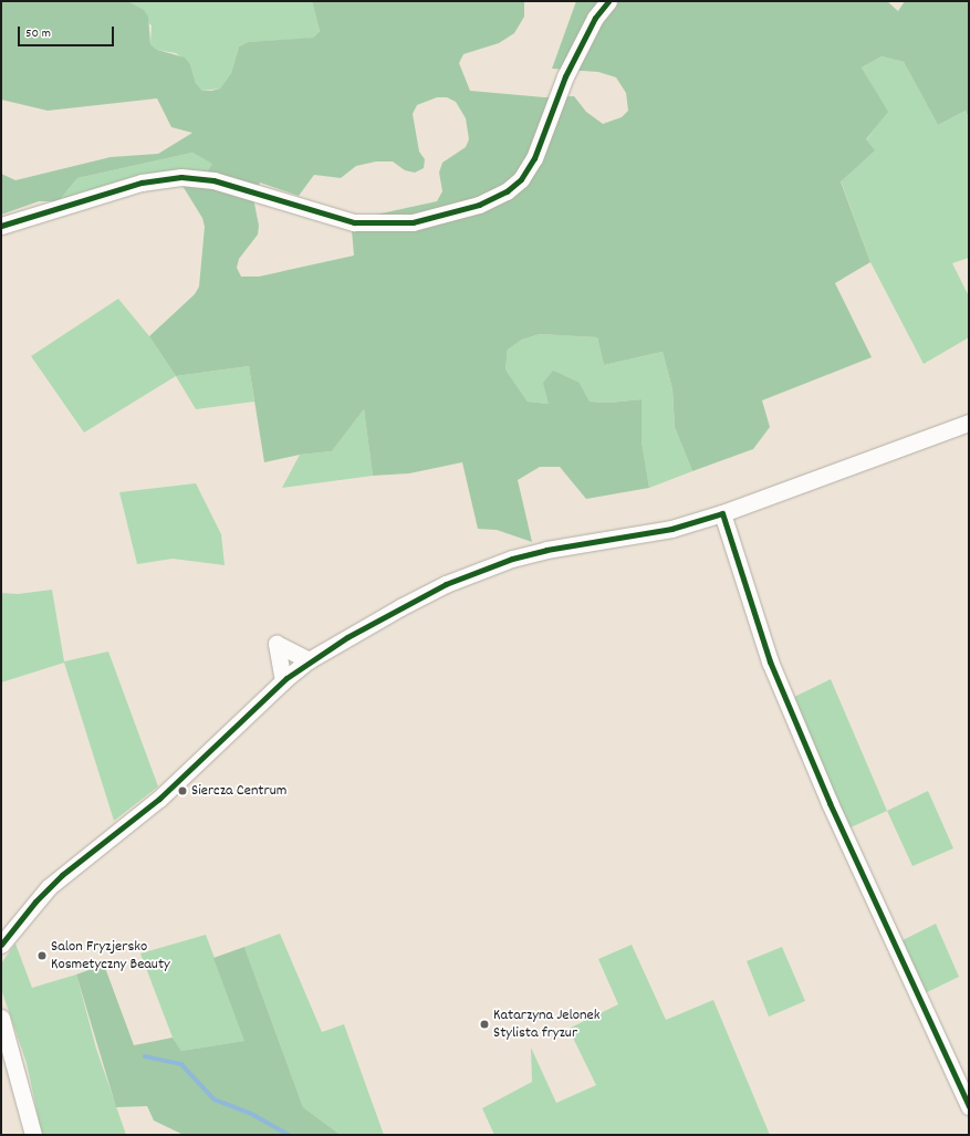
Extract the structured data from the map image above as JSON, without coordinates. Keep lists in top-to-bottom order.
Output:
{
  "places": ["Siercza Centrum", "Salon Fryzjersko Kosmetyczny Beauty", "Katarzyna Jelonek Stylista fryzur"],
  "scale_bar": "50 m"
}
